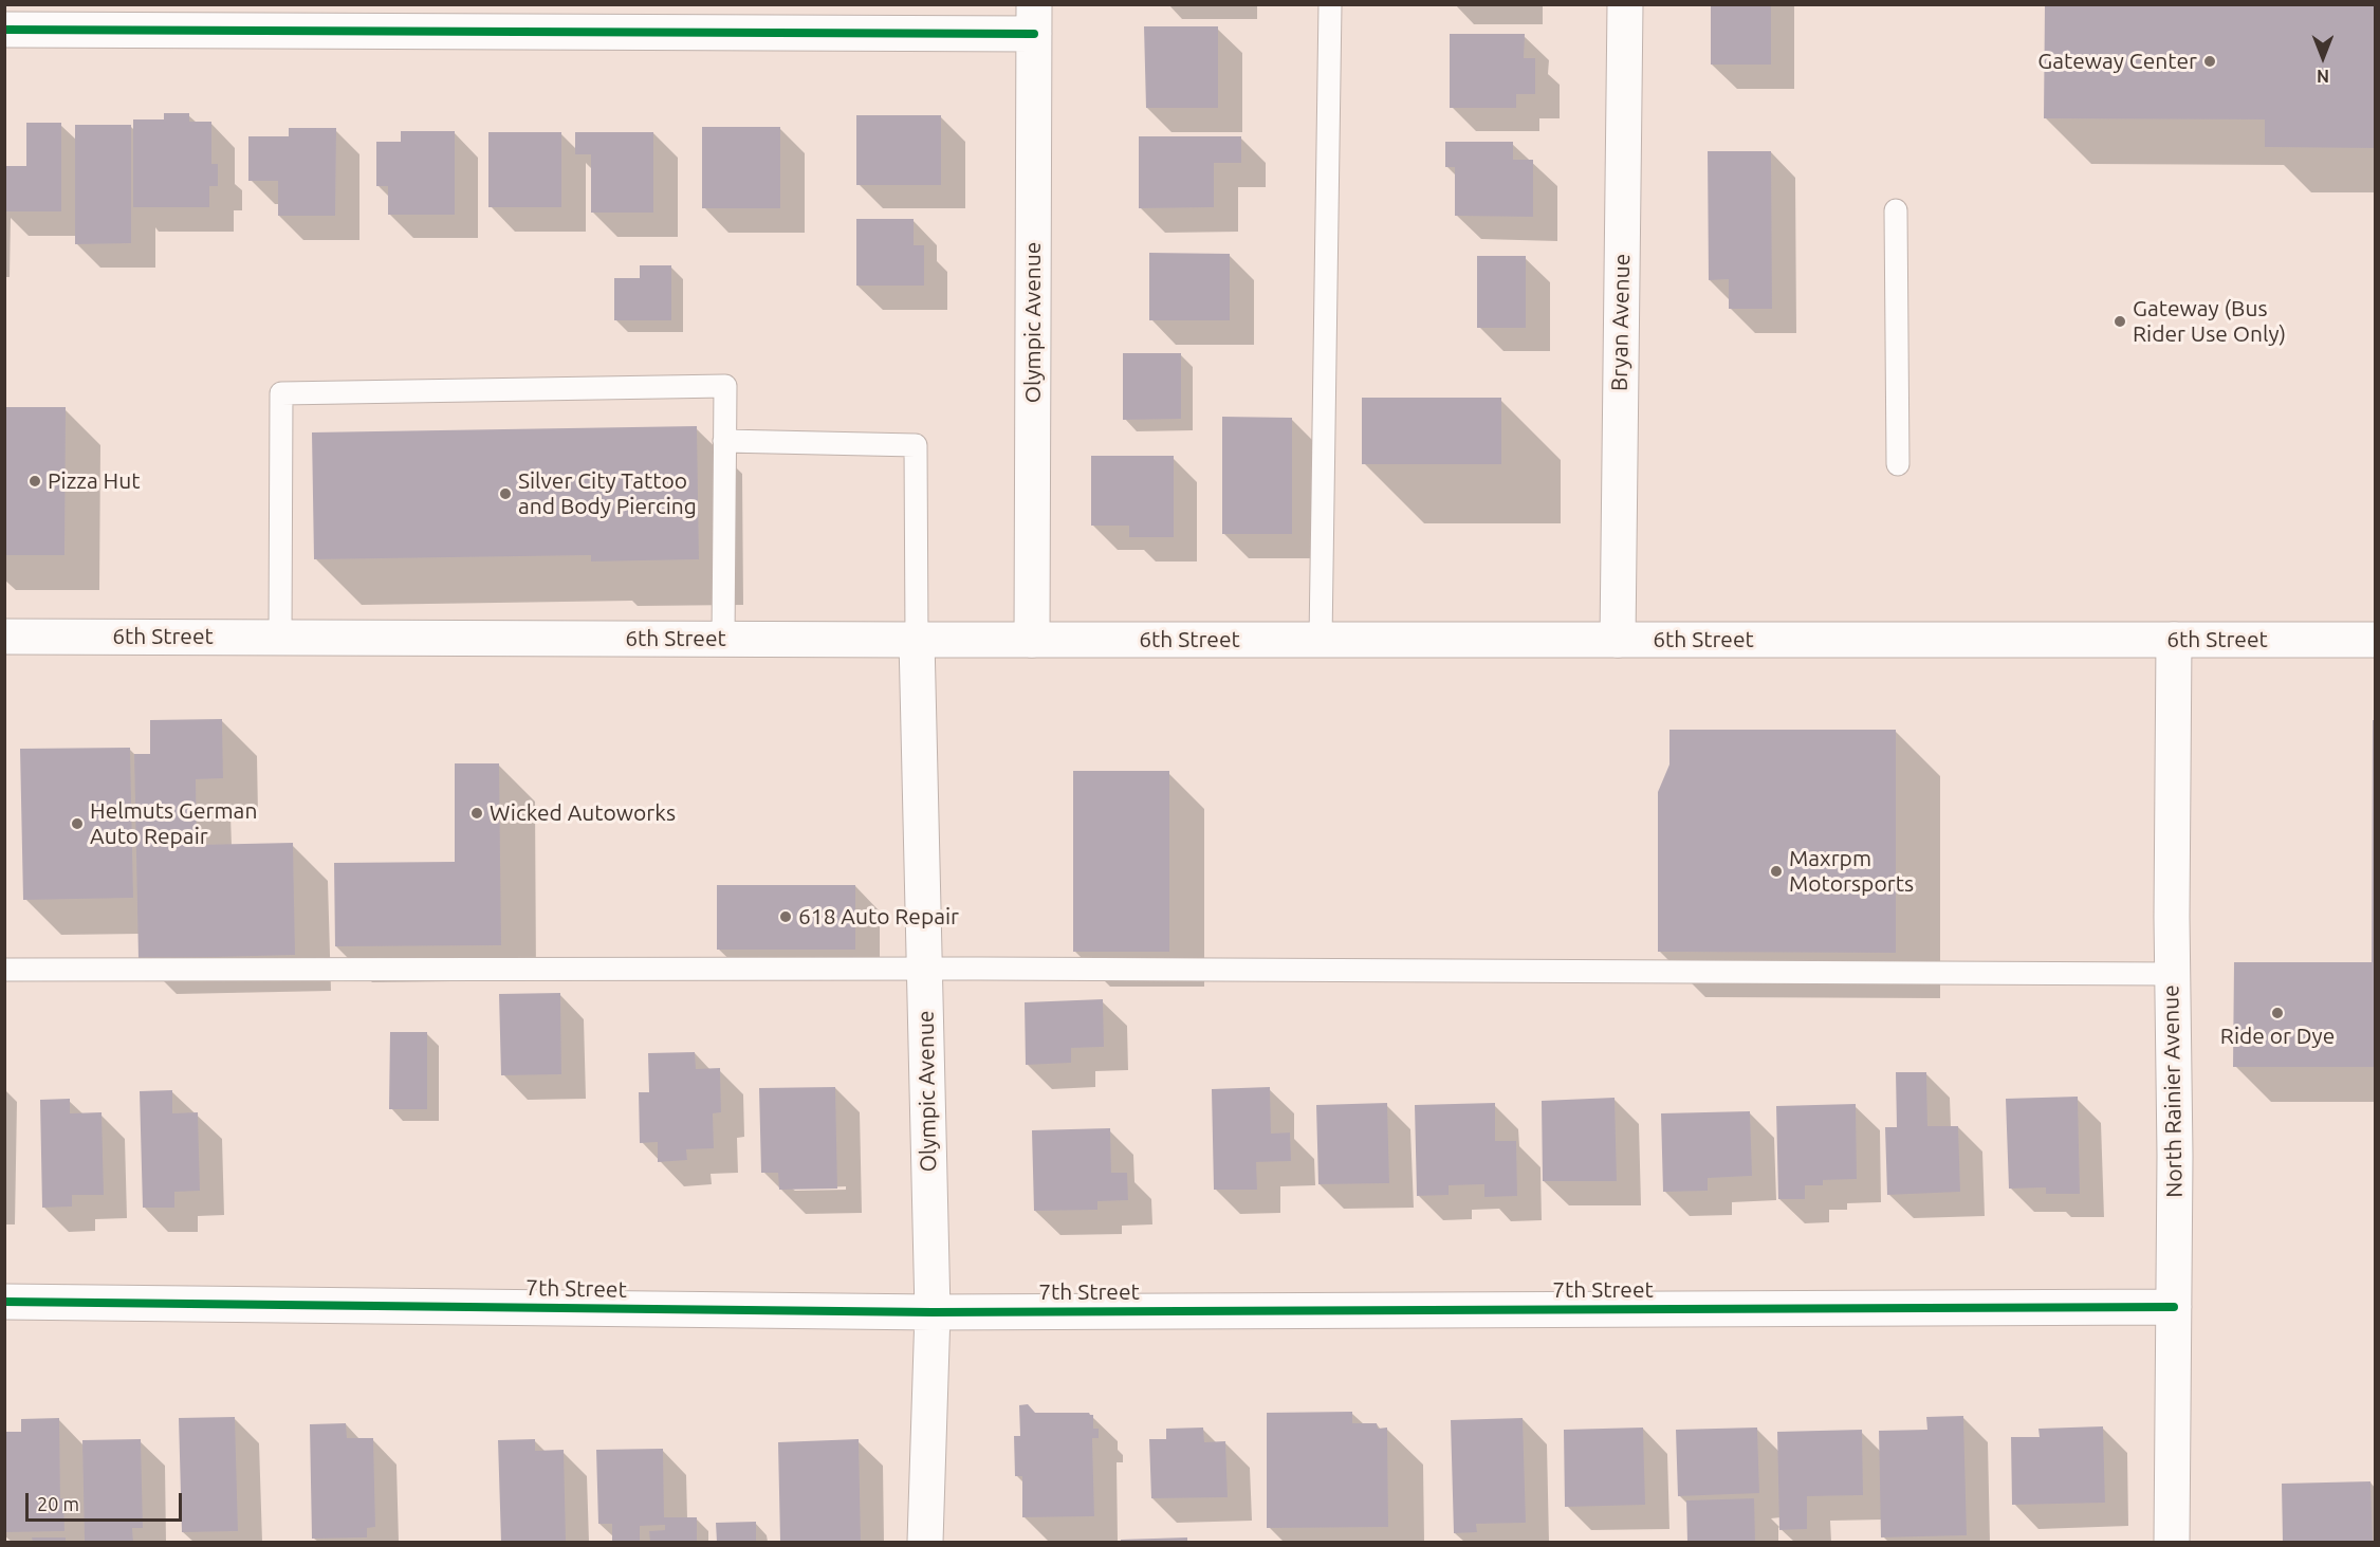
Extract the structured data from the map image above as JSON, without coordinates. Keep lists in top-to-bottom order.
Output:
{
  "streets": {
    "street": [
      "Olympic Avenue",
      "Bryan Avenue",
      "6th Street",
      "North Rainier Avenue",
      "7th Street"
    ]
  },
  "crossings": [
    ["Olympic Avenue", "6th Street"],
    ["Olympic Avenue", "7th Street"],
    ["Bryan Avenue", "6th Street"],
    ["6th Street", "North Rainier Avenue"],
    ["North Rainier Avenue", "7th Street"]
  ],
  "places": [
    "Gateway Center",
    "Gateway (Bus Rider Use Only)",
    "Pizza Hut",
    "Silver City Tattoo and Body Piercing",
    "Wicked Autoworks",
    "Helmuts German Auto Repair",
    "Maxrpm Motorsports",
    "618 Auto Repair",
    "Ride or Dye"
  ],
  "scale_bar": "20 m",
  "north": "bottom"
}
